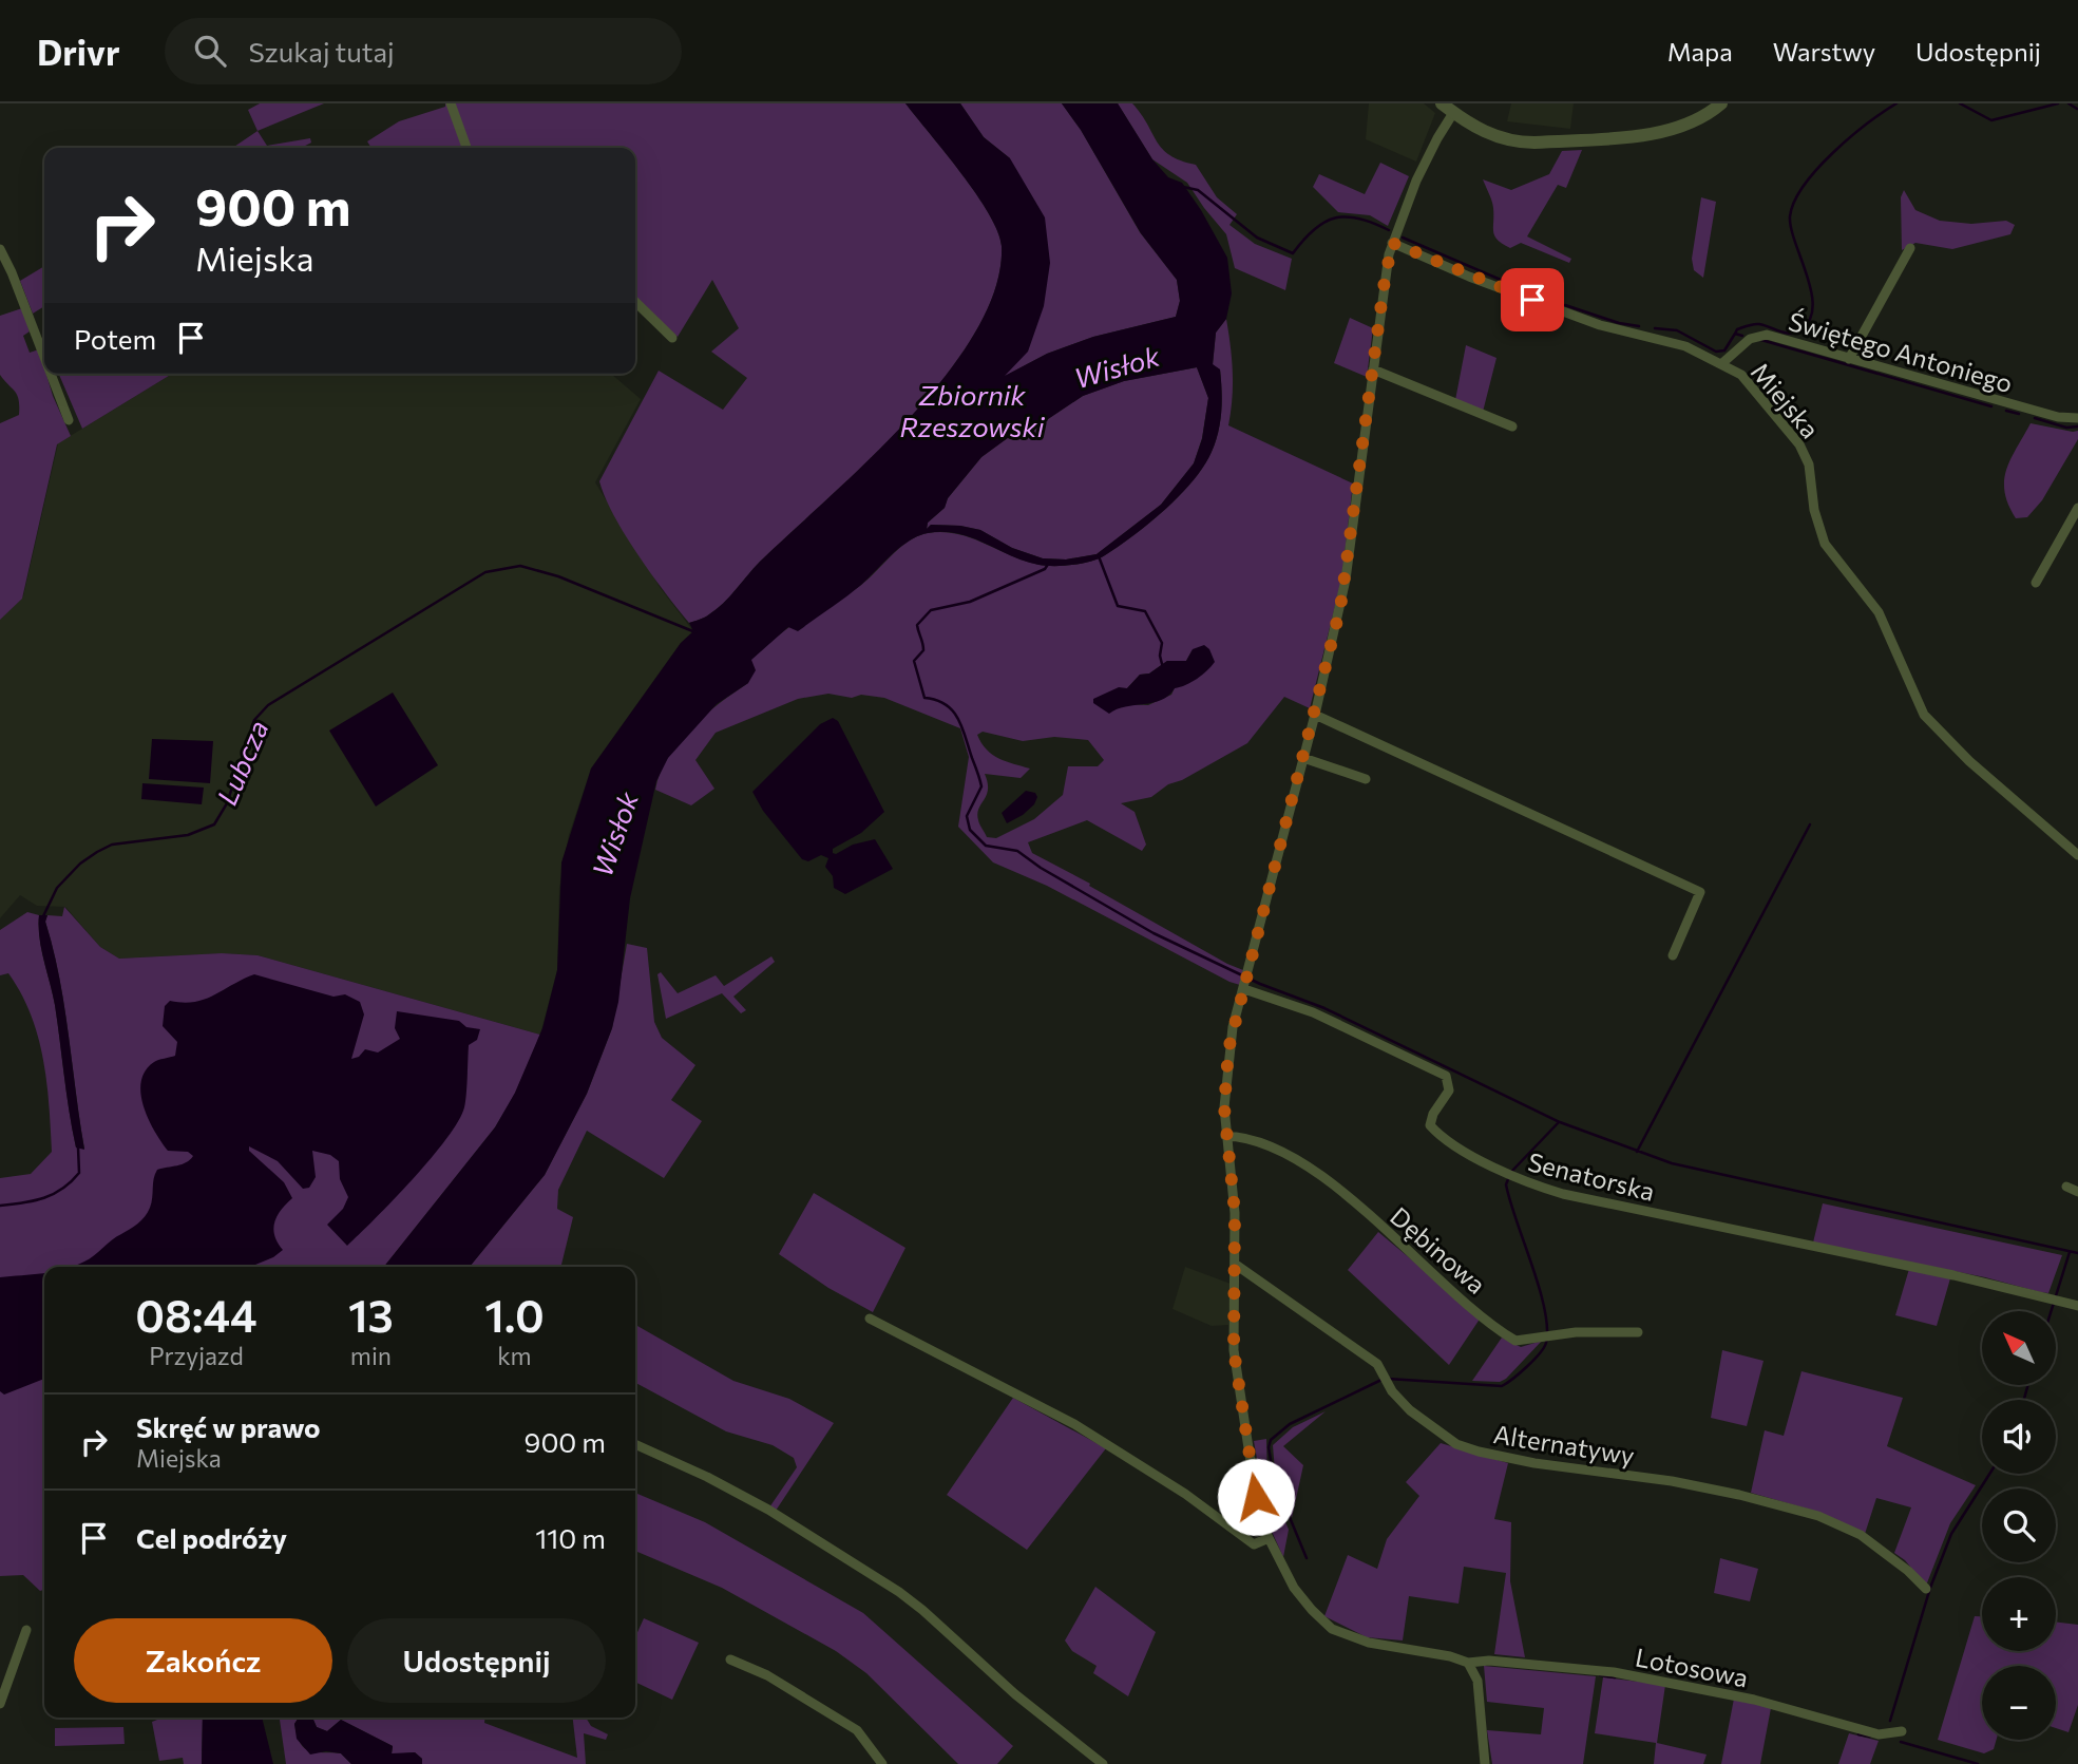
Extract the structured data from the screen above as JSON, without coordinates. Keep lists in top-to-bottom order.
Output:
{
  "streets": {
    "street": [
      "Świętego Antoniego",
      "Miejska",
      "Senatorska",
      "Dębinowa",
      "Alternatywy",
      "Lotosowa"
    ]
  },
  "crossings": [
    ["Świętego Antoniego", "Miejska"]
  ],
  "water": ["Wisłok", "Zbiornik Rzeszowski", "Lubcza"],
  "north": "top left",
  "page": {
    "header": "Drivr",
    "search": "Szukaj tutaj",
    "nav": ["Mapa", "Warstwy", "Udostępnij"],
    "turn": ["900 m", "Miejska"],
    "then": "Potem",
    "eta": [
      "08:44",
      "Przyjazd",
      "13",
      "min",
      "1.0",
      "km"
    ],
    "map_buttons": ["+", "−"],
    "list": [
      {
        "name": "Skręć w prawo",
        "note": "Miejska",
        "value": "900 m"
      },
      {
        "name": "Cel podróży",
        "value": "110 m"
      }
    ],
    "buttons": ["Zakończ", "Udostępnij"]
  }
}
